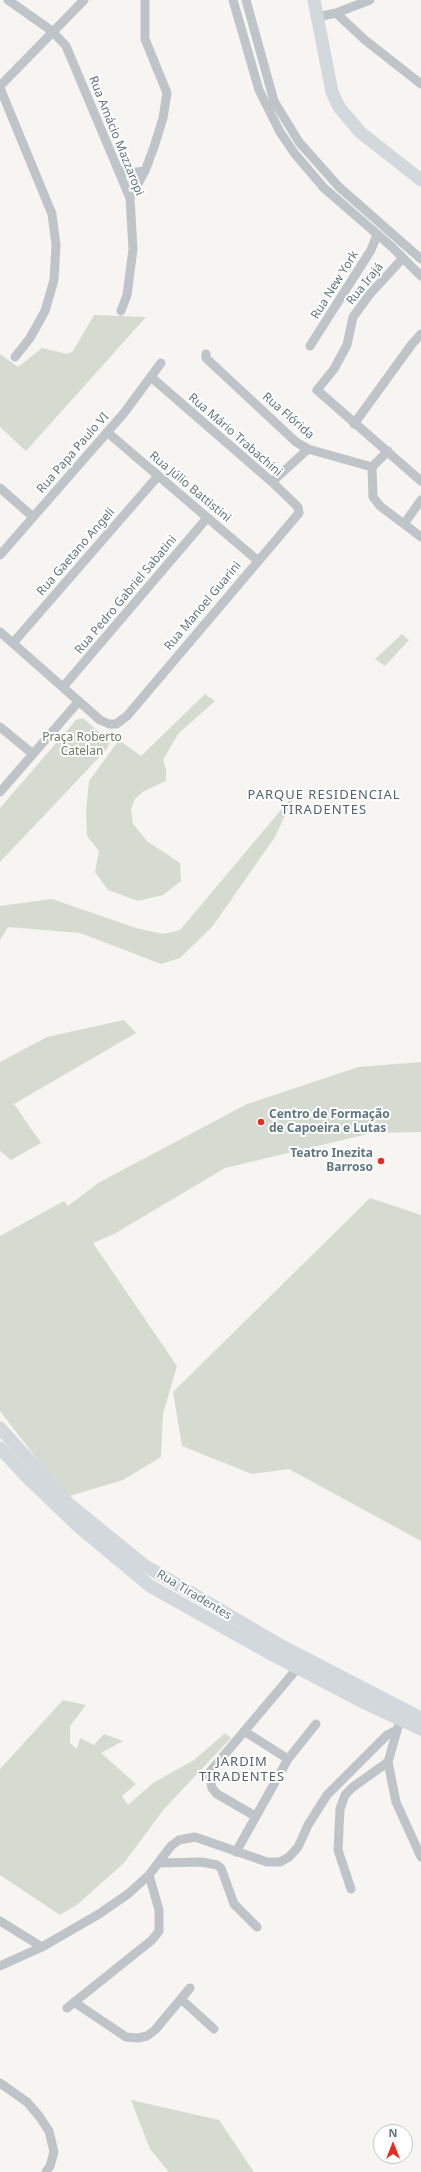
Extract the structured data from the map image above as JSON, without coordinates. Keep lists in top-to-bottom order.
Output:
{
  "streets": {
    "street": [
      "Rua Amácio Mazzaropi",
      "Rua Irajá",
      "Rua New York",
      "Rua Flórida",
      "Rua Mário Trabachini",
      "Rua Papa Paulo VI",
      "Rua Júlio Battistini",
      "Rua Gaetano Angeli",
      "Rua Pedro Gabriel Sabatini",
      "Rua Manoel Guarini",
      "Rua Tiradentes"
    ]
  },
  "crossings": [
    ["Rua Mário Trabachini", "Rua Papa Paulo VI"],
    ["Rua Mário Trabachini", "Rua Manoel Guarini"],
    ["Rua Papa Paulo VI", "Rua Júlio Battistini"],
    ["Rua Júlio Battistini", "Rua Gaetano Angeli"],
    ["Rua Júlio Battistini", "Rua Pedro Gabriel Sabatini"],
    ["Rua Júlio Battistini", "Rua Manoel Guarini"]
  ],
  "districts": ["PARQUE RESIDENCIAL TIRADENTES", "JARDIM TIRADENTES"],
  "parks": ["Praça Roberto Catelan"],
  "places": ["Centro de Formação de Capoeira e Lutas", "Teatro Inezita Barroso"],
  "north": "top"
}
